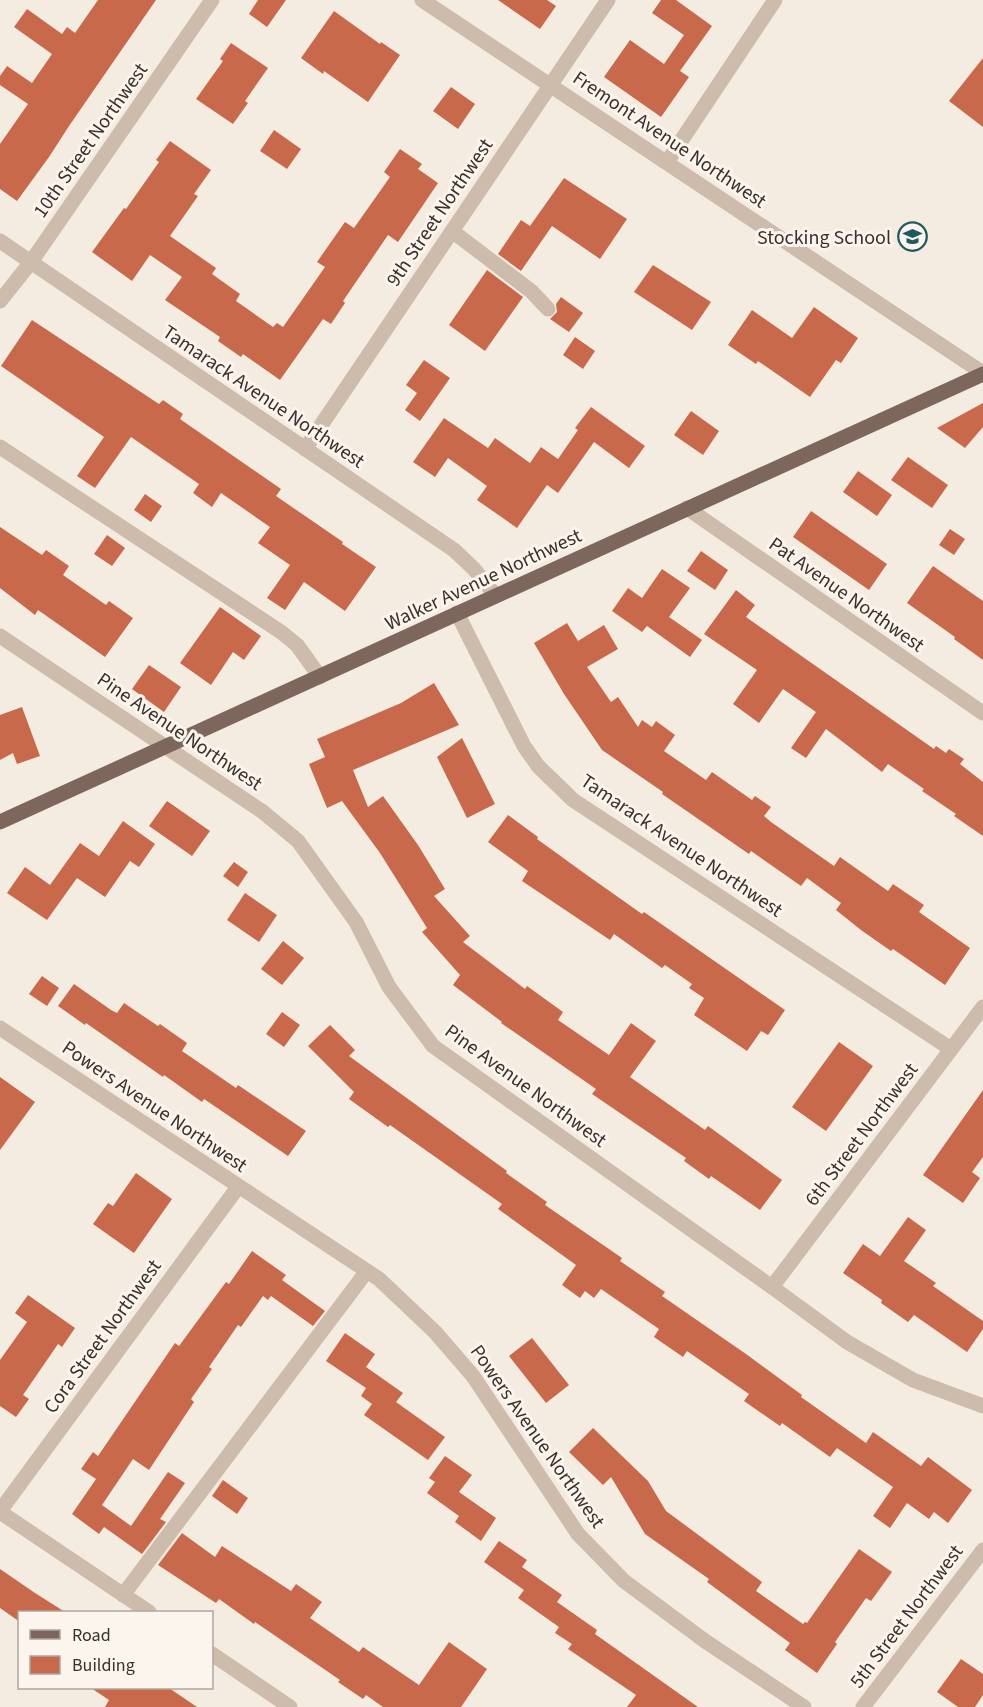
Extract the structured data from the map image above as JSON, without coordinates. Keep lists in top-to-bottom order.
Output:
{
  "streets": {
    "main road": ["Walker Avenue Northwest"],
    "street": [
      "Fremont Avenue Northwest",
      "10th Street Northwest",
      "9th Street Northwest",
      "Tamarack Avenue Northwest",
      "Pat Avenue Northwest",
      "Pine Avenue Northwest",
      "Powers Avenue Northwest",
      "6th Street Northwest",
      "Cora Street Northwest",
      "5th Street Northwest"
    ]
  },
  "crossings": [
    ["Fremont Avenue Northwest", "9th Street Northwest"],
    ["Fremont Avenue Northwest", "Walker Avenue Northwest"],
    ["10th Street Northwest", "Tamarack Avenue Northwest"],
    ["9th Street Northwest", "Tamarack Avenue Northwest"],
    ["Tamarack Avenue Northwest", "Walker Avenue Northwest"],
    ["Tamarack Avenue Northwest", "6th Street Northwest"],
    ["Walker Avenue Northwest", "Pat Avenue Northwest"],
    ["Walker Avenue Northwest", "Pine Avenue Northwest"],
    ["Pine Avenue Northwest", "6th Street Northwest"],
    ["Powers Avenue Northwest", "Cora Street Northwest"]
  ],
  "places": {
    "school or university": ["Stocking School"]
  },
  "legend": ["Road", "Building"]
}
